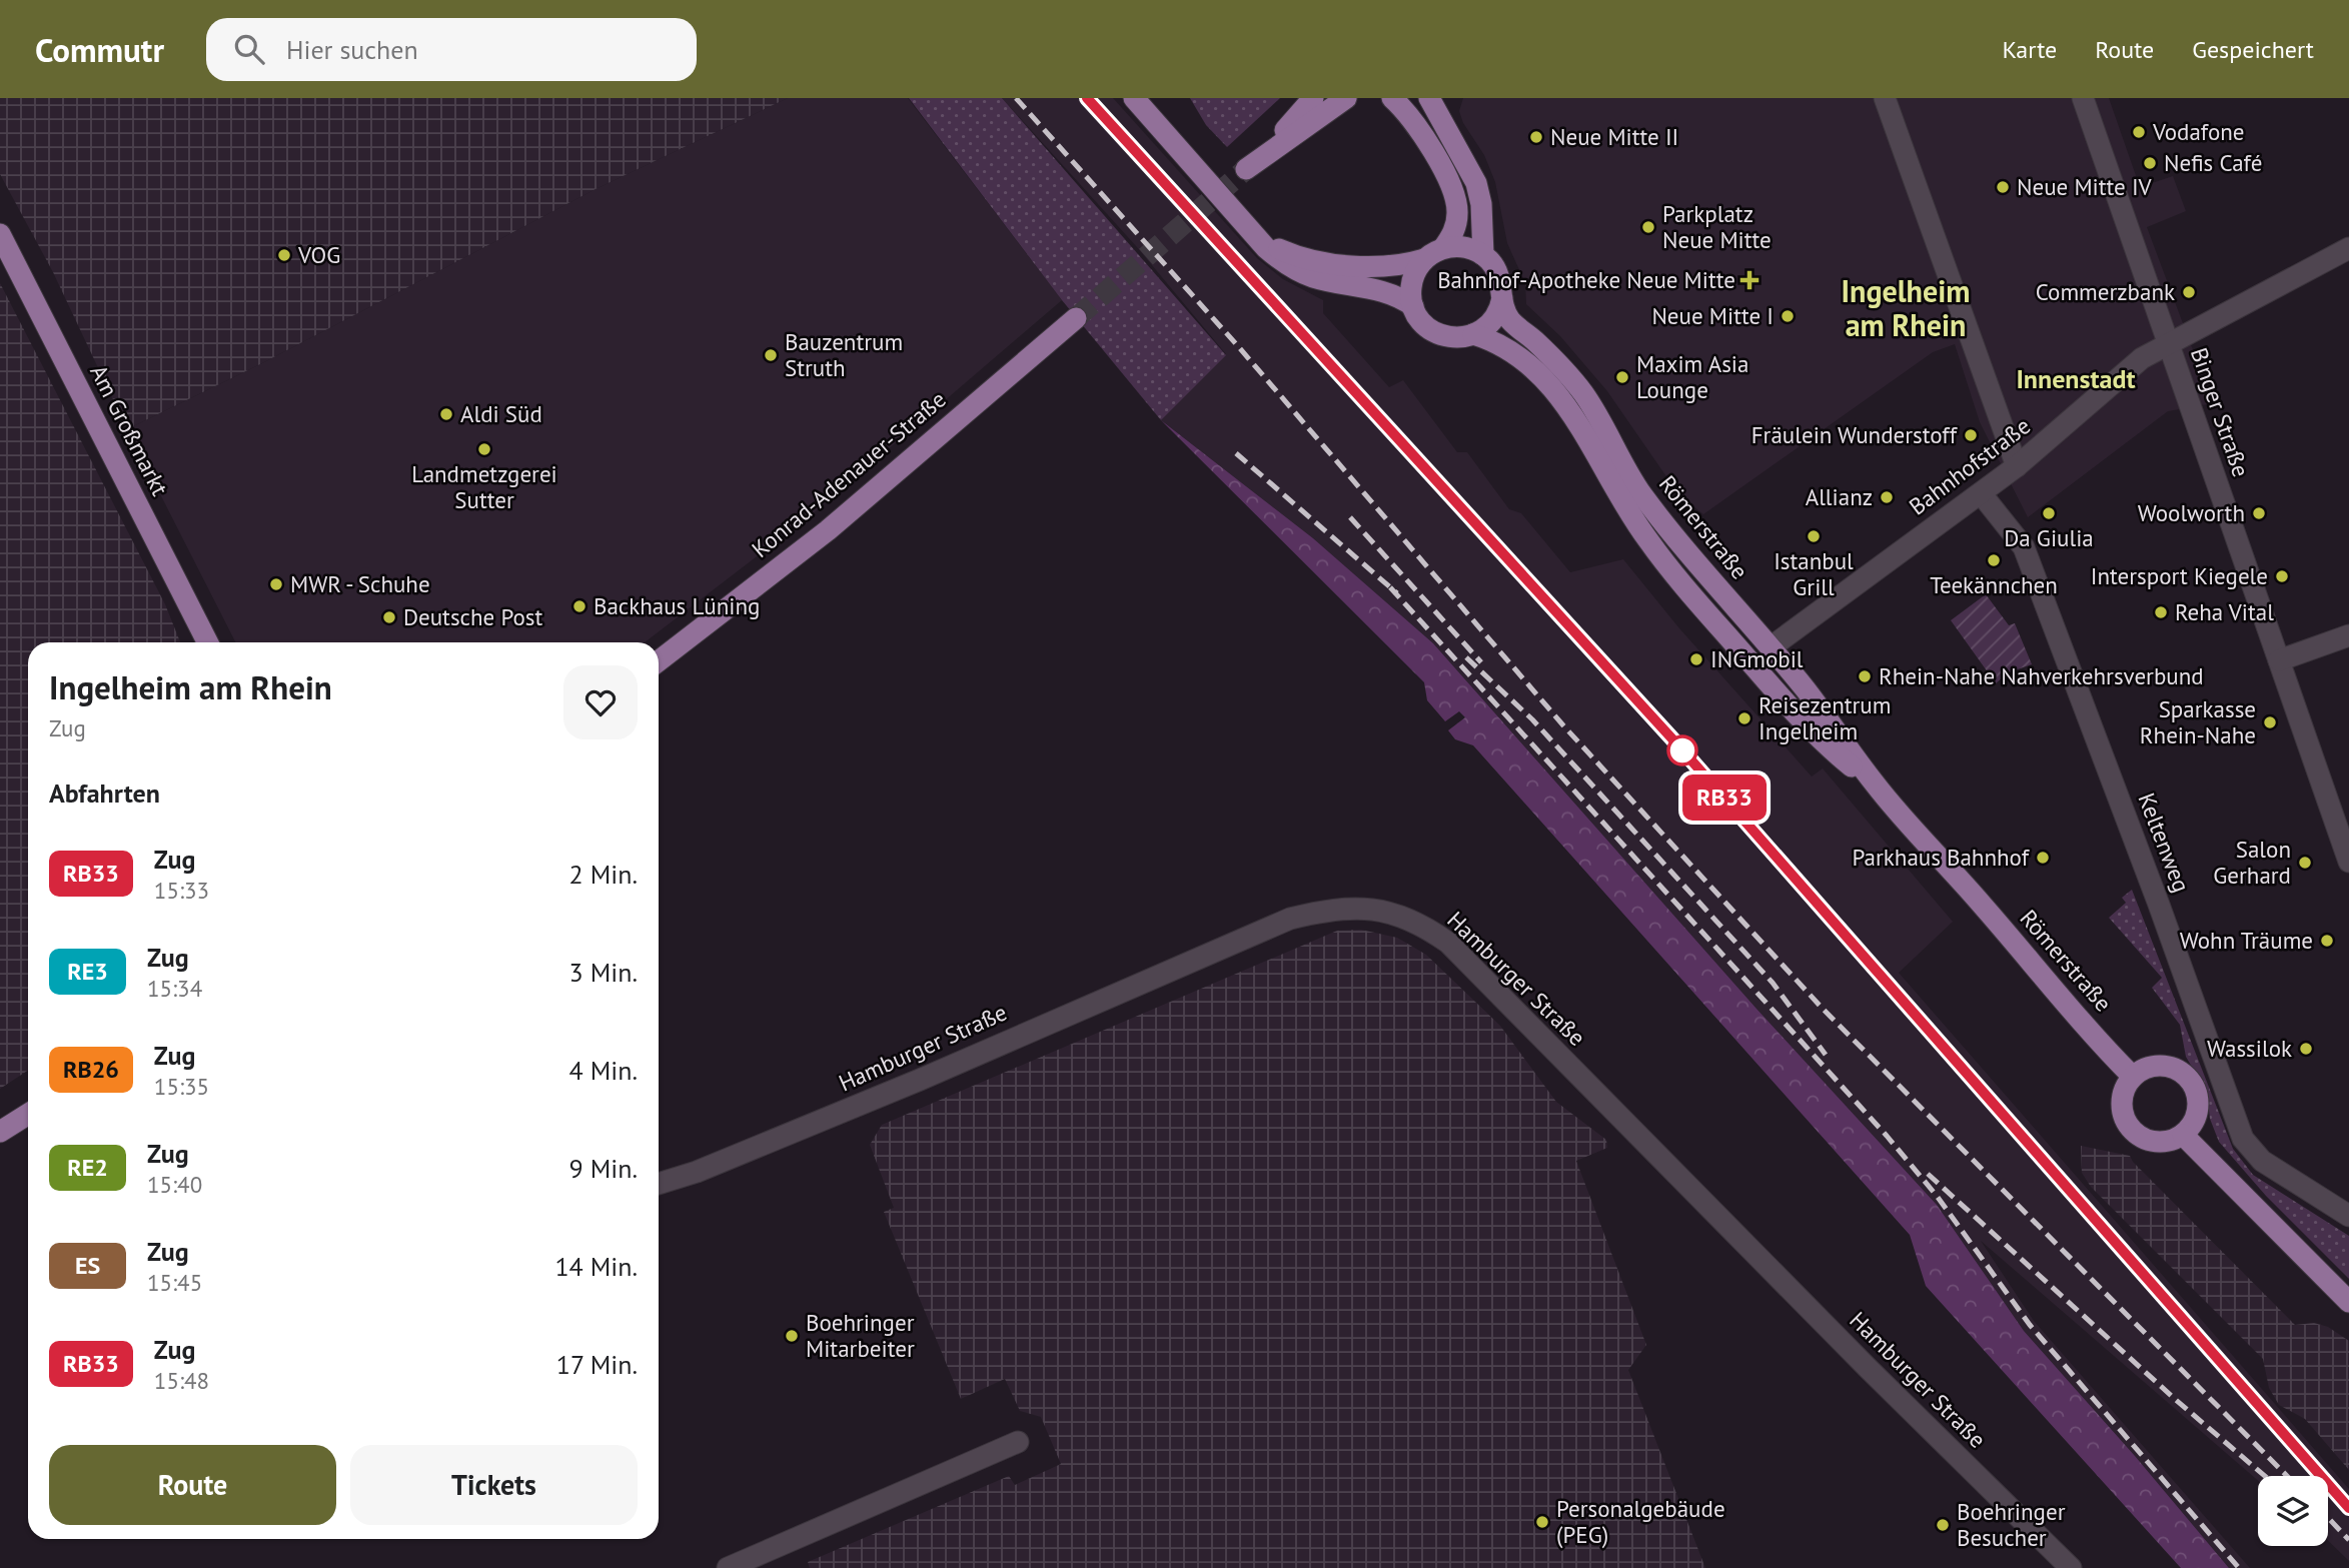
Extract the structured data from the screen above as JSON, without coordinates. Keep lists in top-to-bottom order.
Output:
{
  "streets": {
    "main road": ["Am Großmarkt", "Konrad-Adenauer-Straße", "Römerstraße"],
    "street": [
      "Binger Straße",
      "Bahnhofstraße",
      "Keltenweg",
      "Hamburger Straße"
    ]
  },
  "crossings": [
    ["Binger Straße", "Bahnhofstraße"],
    ["Bahnhofstraße", "Römerstraße"],
    ["Bahnhofstraße", "Keltenweg"]
  ],
  "districts": ["Ingelheim am Rhein", "Innenstadt"],
  "places": {
    "other": [
      "Vodafone",
      "Neue Mitte II",
      "Nefis Café",
      "Neue Mitte IV",
      "Parkplatz Neue Mitte",
      "VOG",
      "Commerzbank",
      "Neue Mitte I",
      "Bauzentrum Struth",
      "Maxim Asia Lounge",
      "Aldi Süd",
      "Fräulein Wunderstoff",
      "Landmetzgerei Sutter",
      "Allianz",
      "Da Giulia",
      "Woolworth",
      "Istanbul Grill",
      "Teekännchen",
      "Intersport Kiegele",
      "MWR - Schuhe",
      "Backhaus Lüning",
      "Reha Vital",
      "Deutsche Post",
      "INGmobil",
      "Rhein-Nahe Nahverkehrsverbund",
      "Reisezentrum Ingelheim",
      "Sparkasse Rhein-Nahe",
      "Parkhaus Bahnhof",
      "Salon Gerhard",
      "Wohn Träume",
      "Wassilok",
      "Boehringer Mitarbeiter",
      "Personalgebäude (PEG)",
      "Boehringer Besucher"
    ],
    "health": ["Bahnhof-Apotheke Neue Mitte"]
  },
  "page": {
    "header": "Commutr",
    "search": "Hier suchen",
    "nav": ["Karte", "Route", "Gespeichert"],
    "on_map": "RB33",
    "heading": [
      ["Ingelheim am Rhein", "Zug"],
      "Abfahrten"
    ],
    "list": [
      {
        "mark": "RB33",
        "name": "Zug",
        "note": "15:33",
        "value": "2 Min."
      },
      {
        "mark": "RE3",
        "name": "Zug",
        "note": "15:34",
        "value": "3 Min."
      },
      {
        "mark": "RB26",
        "name": "Zug",
        "note": "15:35",
        "value": "4 Min."
      },
      {
        "mark": "RE2",
        "name": "Zug",
        "note": "15:40",
        "value": "9 Min."
      },
      {
        "mark": "ES",
        "name": "Zug",
        "note": "15:45",
        "value": "14 Min."
      },
      {
        "mark": "RB33",
        "name": "Zug",
        "note": "15:48",
        "value": "17 Min."
      }
    ],
    "buttons": ["Route", "Tickets"]
  }
}
